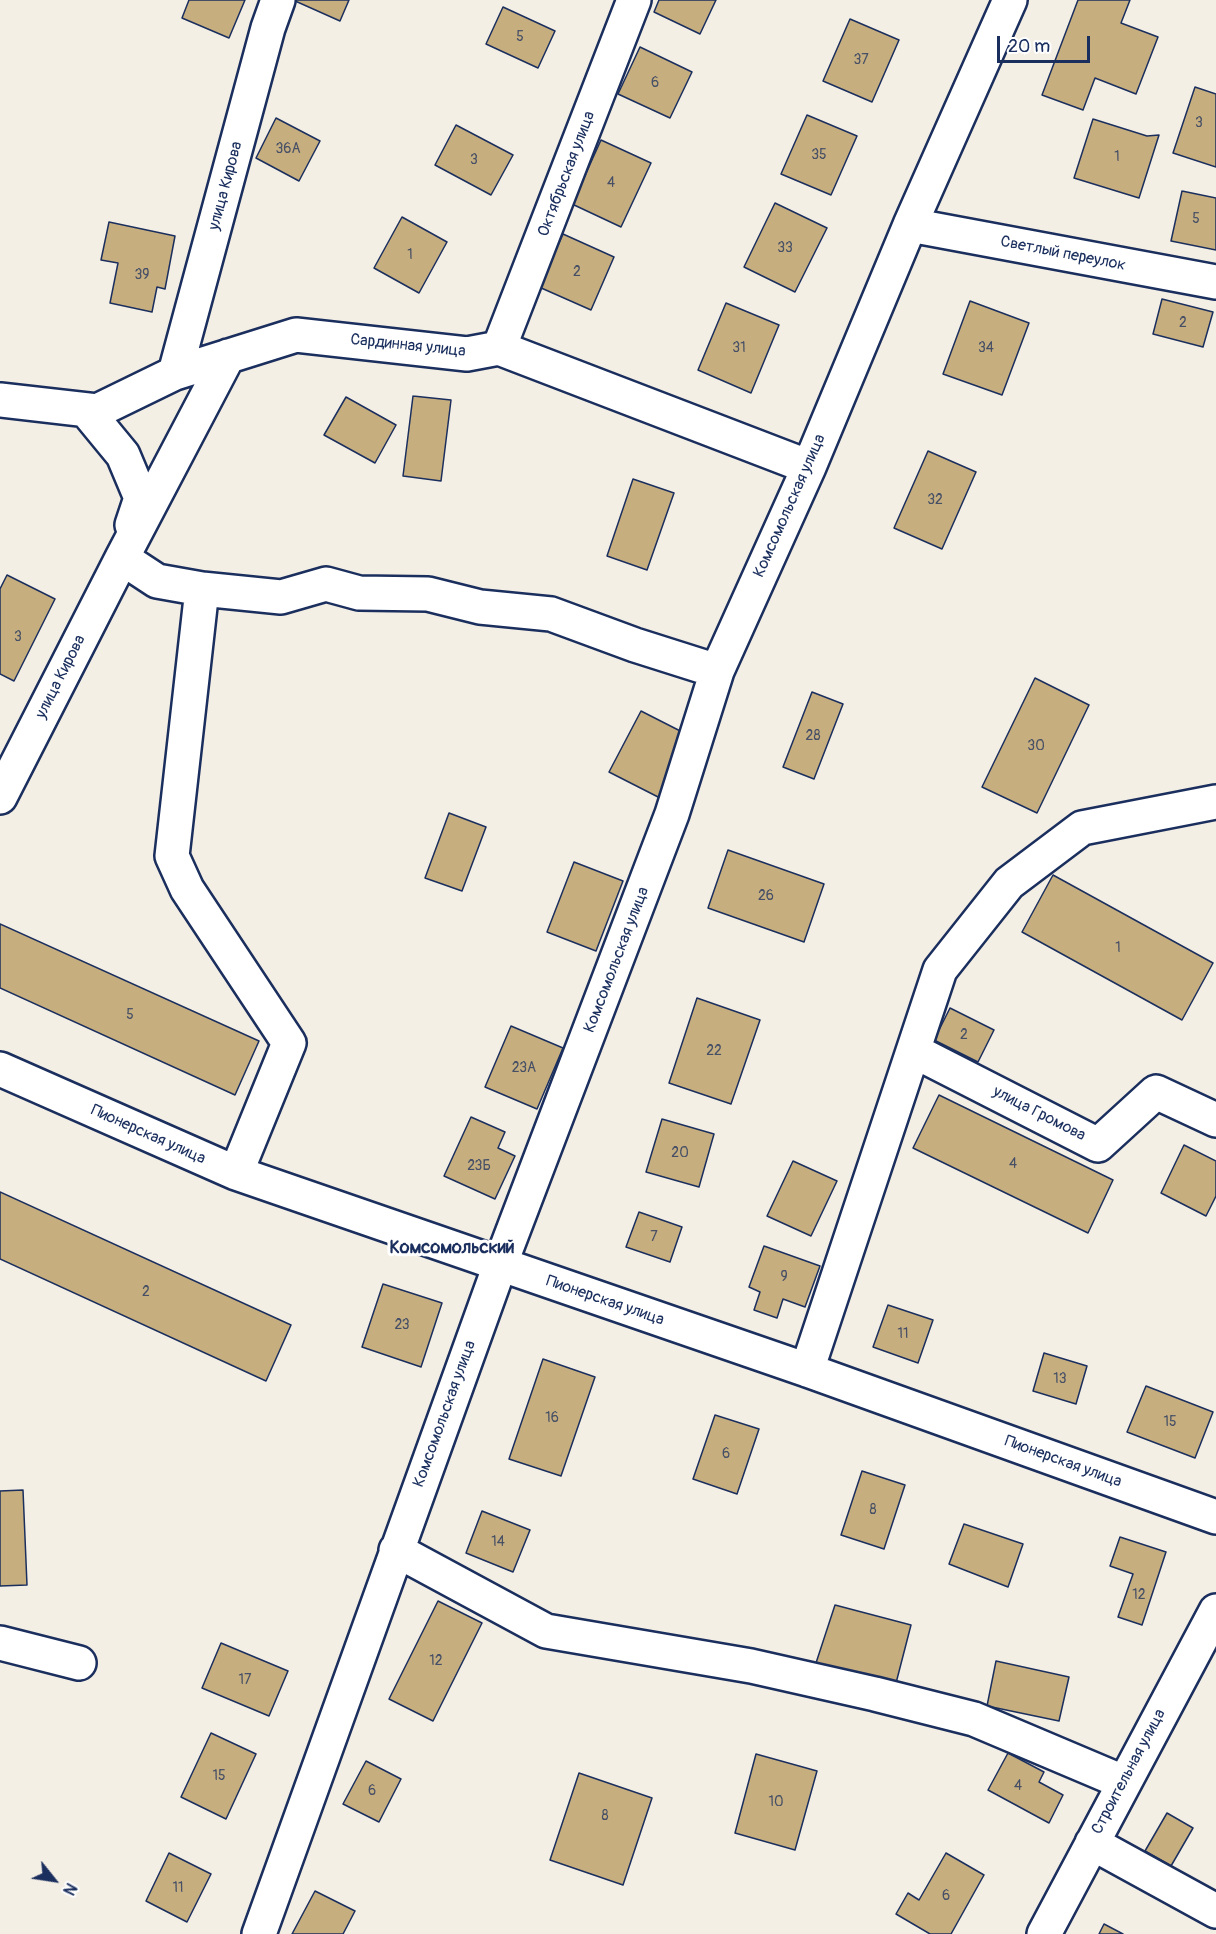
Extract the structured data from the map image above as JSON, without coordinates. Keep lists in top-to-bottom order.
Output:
{
  "streets": {
    "street": [
      "Октябрьская улица",
      "улица Кирова",
      "Светлый переулок",
      "Сардинная улица",
      "Комсомольская улица",
      "улица Громова",
      "Пионерская улица",
      "Строительная улица"
    ]
  },
  "crossings": [
    ["Октябрьская улица", "Сардинная улица"],
    ["улица Кирова", "Сардинная улица"],
    ["Светлый переулок", "Комсомольская улица"],
    ["Комсомольская улица", "Пионерская улица"]
  ],
  "districts": ["Комсомольский"],
  "house_numbers": [
    "5",
    "37",
    "6",
    "3",
    "36А",
    "35",
    "1",
    "3",
    "4",
    "5",
    "33",
    "1",
    "2",
    "39",
    "2",
    "31",
    "34",
    "32",
    "3",
    "28",
    "30",
    "26",
    "1",
    "5",
    "2",
    "22",
    "23А",
    "20",
    "4",
    "23Б",
    "7",
    "9",
    "2",
    "23",
    "11",
    "13",
    "16",
    "15",
    "6",
    "8",
    "14",
    "12",
    "12",
    "17",
    "15",
    "4",
    "6",
    "10",
    "8",
    "11",
    "6"
  ],
  "scale_bar": "20 m",
  "north": "bottom right"
}
